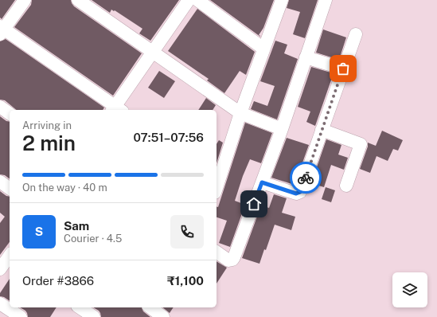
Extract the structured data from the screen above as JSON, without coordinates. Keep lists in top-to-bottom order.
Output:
{
  "page": {
    "heading": ["2 min", "Arriving in", "07:51–07:56"],
    "panel": [
      "Sam",
      "Courier · 4.5",
      "Order #3866",
      "₹1,100"
    ],
    "bar": "On the way · 40 m",
    "round": "S"
  }
}
